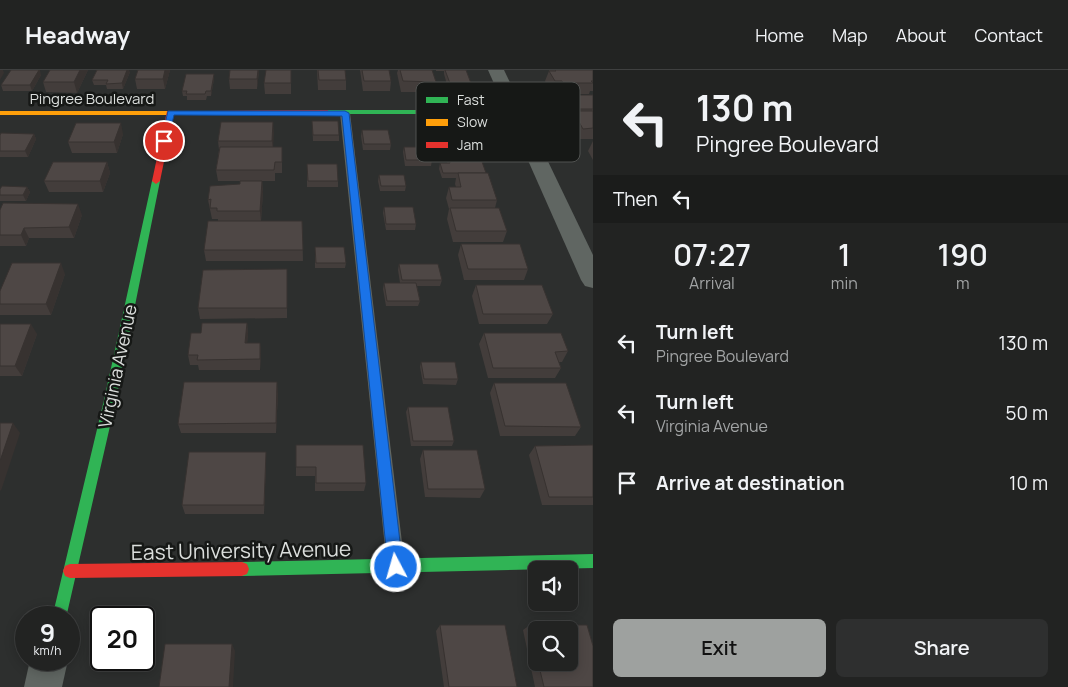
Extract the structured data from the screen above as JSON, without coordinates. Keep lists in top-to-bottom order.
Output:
{
  "streets": {
    "street": ["Pingree Boulevard", "Virginia Avenue", "East University Avenue"]
  },
  "crossings": [
    ["Pingree Boulevard", "Virginia Avenue"],
    ["Virginia Avenue", "East University Avenue"]
  ],
  "legend": ["Fast", "Slow", "Jam"],
  "page": {
    "header": "Headway",
    "nav": [
      "Home",
      "Map",
      "About",
      "Contact"
    ],
    "turn": ["130 m", "Pingree Boulevard"],
    "then": "Then",
    "eta": [
      "07:27",
      "Arrival",
      "1",
      "min",
      "190",
      "m"
    ],
    "list": [
      {
        "name": "Turn left",
        "note": "Pingree Boulevard",
        "value": "130 m"
      },
      {
        "name": "Turn left",
        "note": "Virginia Avenue",
        "value": "50 m"
      },
      {
        "name": "Arrive at destination",
        "value": "10 m"
      }
    ],
    "speed": "9 km/h",
    "limit": "20",
    "buttons": ["Exit", "Share"]
  }
}
